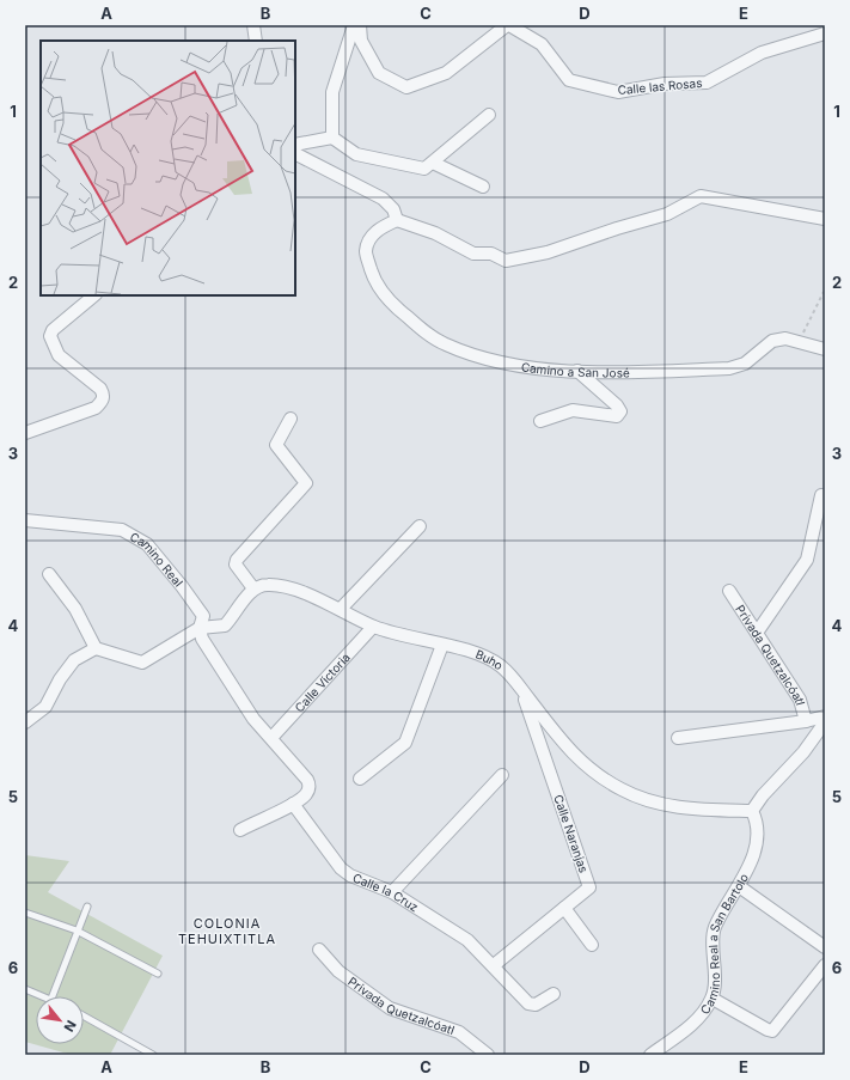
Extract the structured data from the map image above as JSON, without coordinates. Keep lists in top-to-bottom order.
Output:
{
  "streets": {
    "street": [
      "Calle las Rosas",
      "Camino a San José",
      "Camino Real",
      "Privada Quetzalcóatl",
      "Buho",
      "Calle Victoria",
      "Calle Naranjas",
      "Calle la Cruz",
      "Camino Real a San Bartolo"
    ]
  },
  "crossings": [
    ["Buho", "Calle Victoria"],
    ["Buho", "Calle Naranjas"],
    ["Buho", "Camino Real a San Bartolo"],
    ["Calle Naranjas", "Calle la Cruz"]
  ],
  "districts": ["COLONIA TEHUIXTITLA"],
  "north": "bottom right",
  "grid": {
    "columns": [
      "A",
      "B",
      "C",
      "D",
      "E"
    ],
    "rows": [
      "1",
      "2",
      "3",
      "4",
      "5",
      "6"
    ]
  }
}
